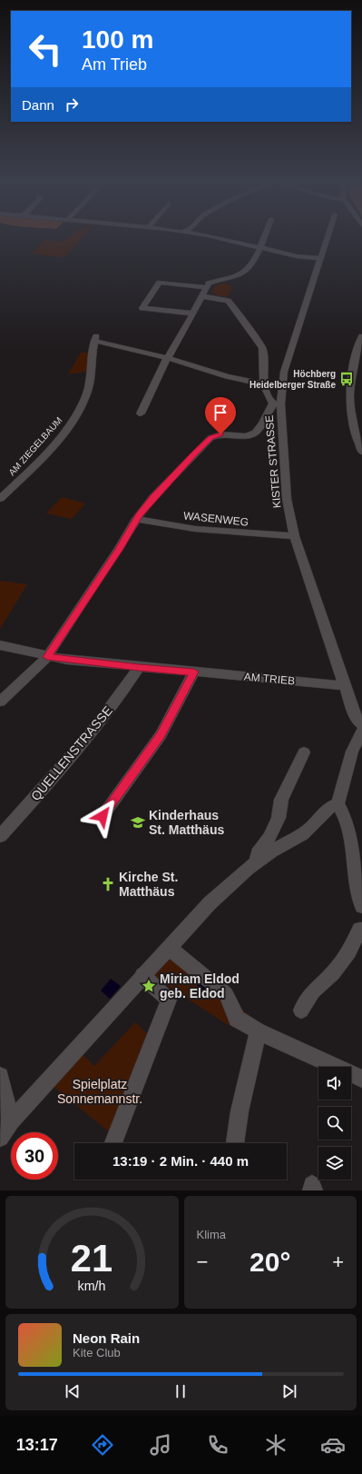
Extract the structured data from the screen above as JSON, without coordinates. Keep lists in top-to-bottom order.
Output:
{
  "streets": {
    "street": [
      "AM ZIEGELBAUM",
      "KISTER STRASSE",
      "WASENWEG",
      "AM TRIEB",
      "QUELLENSTRASSE"
    ]
  },
  "crossings": [
    ["KISTER STRASSE", "WASENWEG"],
    ["KISTER STRASSE", "AM TRIEB"],
    ["AM TRIEB", "QUELLENSTRASSE"]
  ],
  "parks": ["Spielplatz Sonnemannstr."],
  "places": {
    "bus stop": ["Höchberg Heidelberger Straße"],
    "school or university": ["Kinderhaus St. Matthäus"],
    "church": ["Kirche St. Matthäus"],
    "place": ["Miriam Eldod geb. Eldod"]
  },
  "page": {
    "turn": ["100 m", "Am Trieb"],
    "then": "Dann",
    "limit": "30",
    "trip": "13:19 · 2 Min. · 440 m",
    "tile": "Klima",
    "heat": ["−", "20°", "+"],
    "song": ["Neon Rain", "Kite Club"],
    "tabs": "13:17",
    "gauge": ["21", "km/h"]
  }
}
